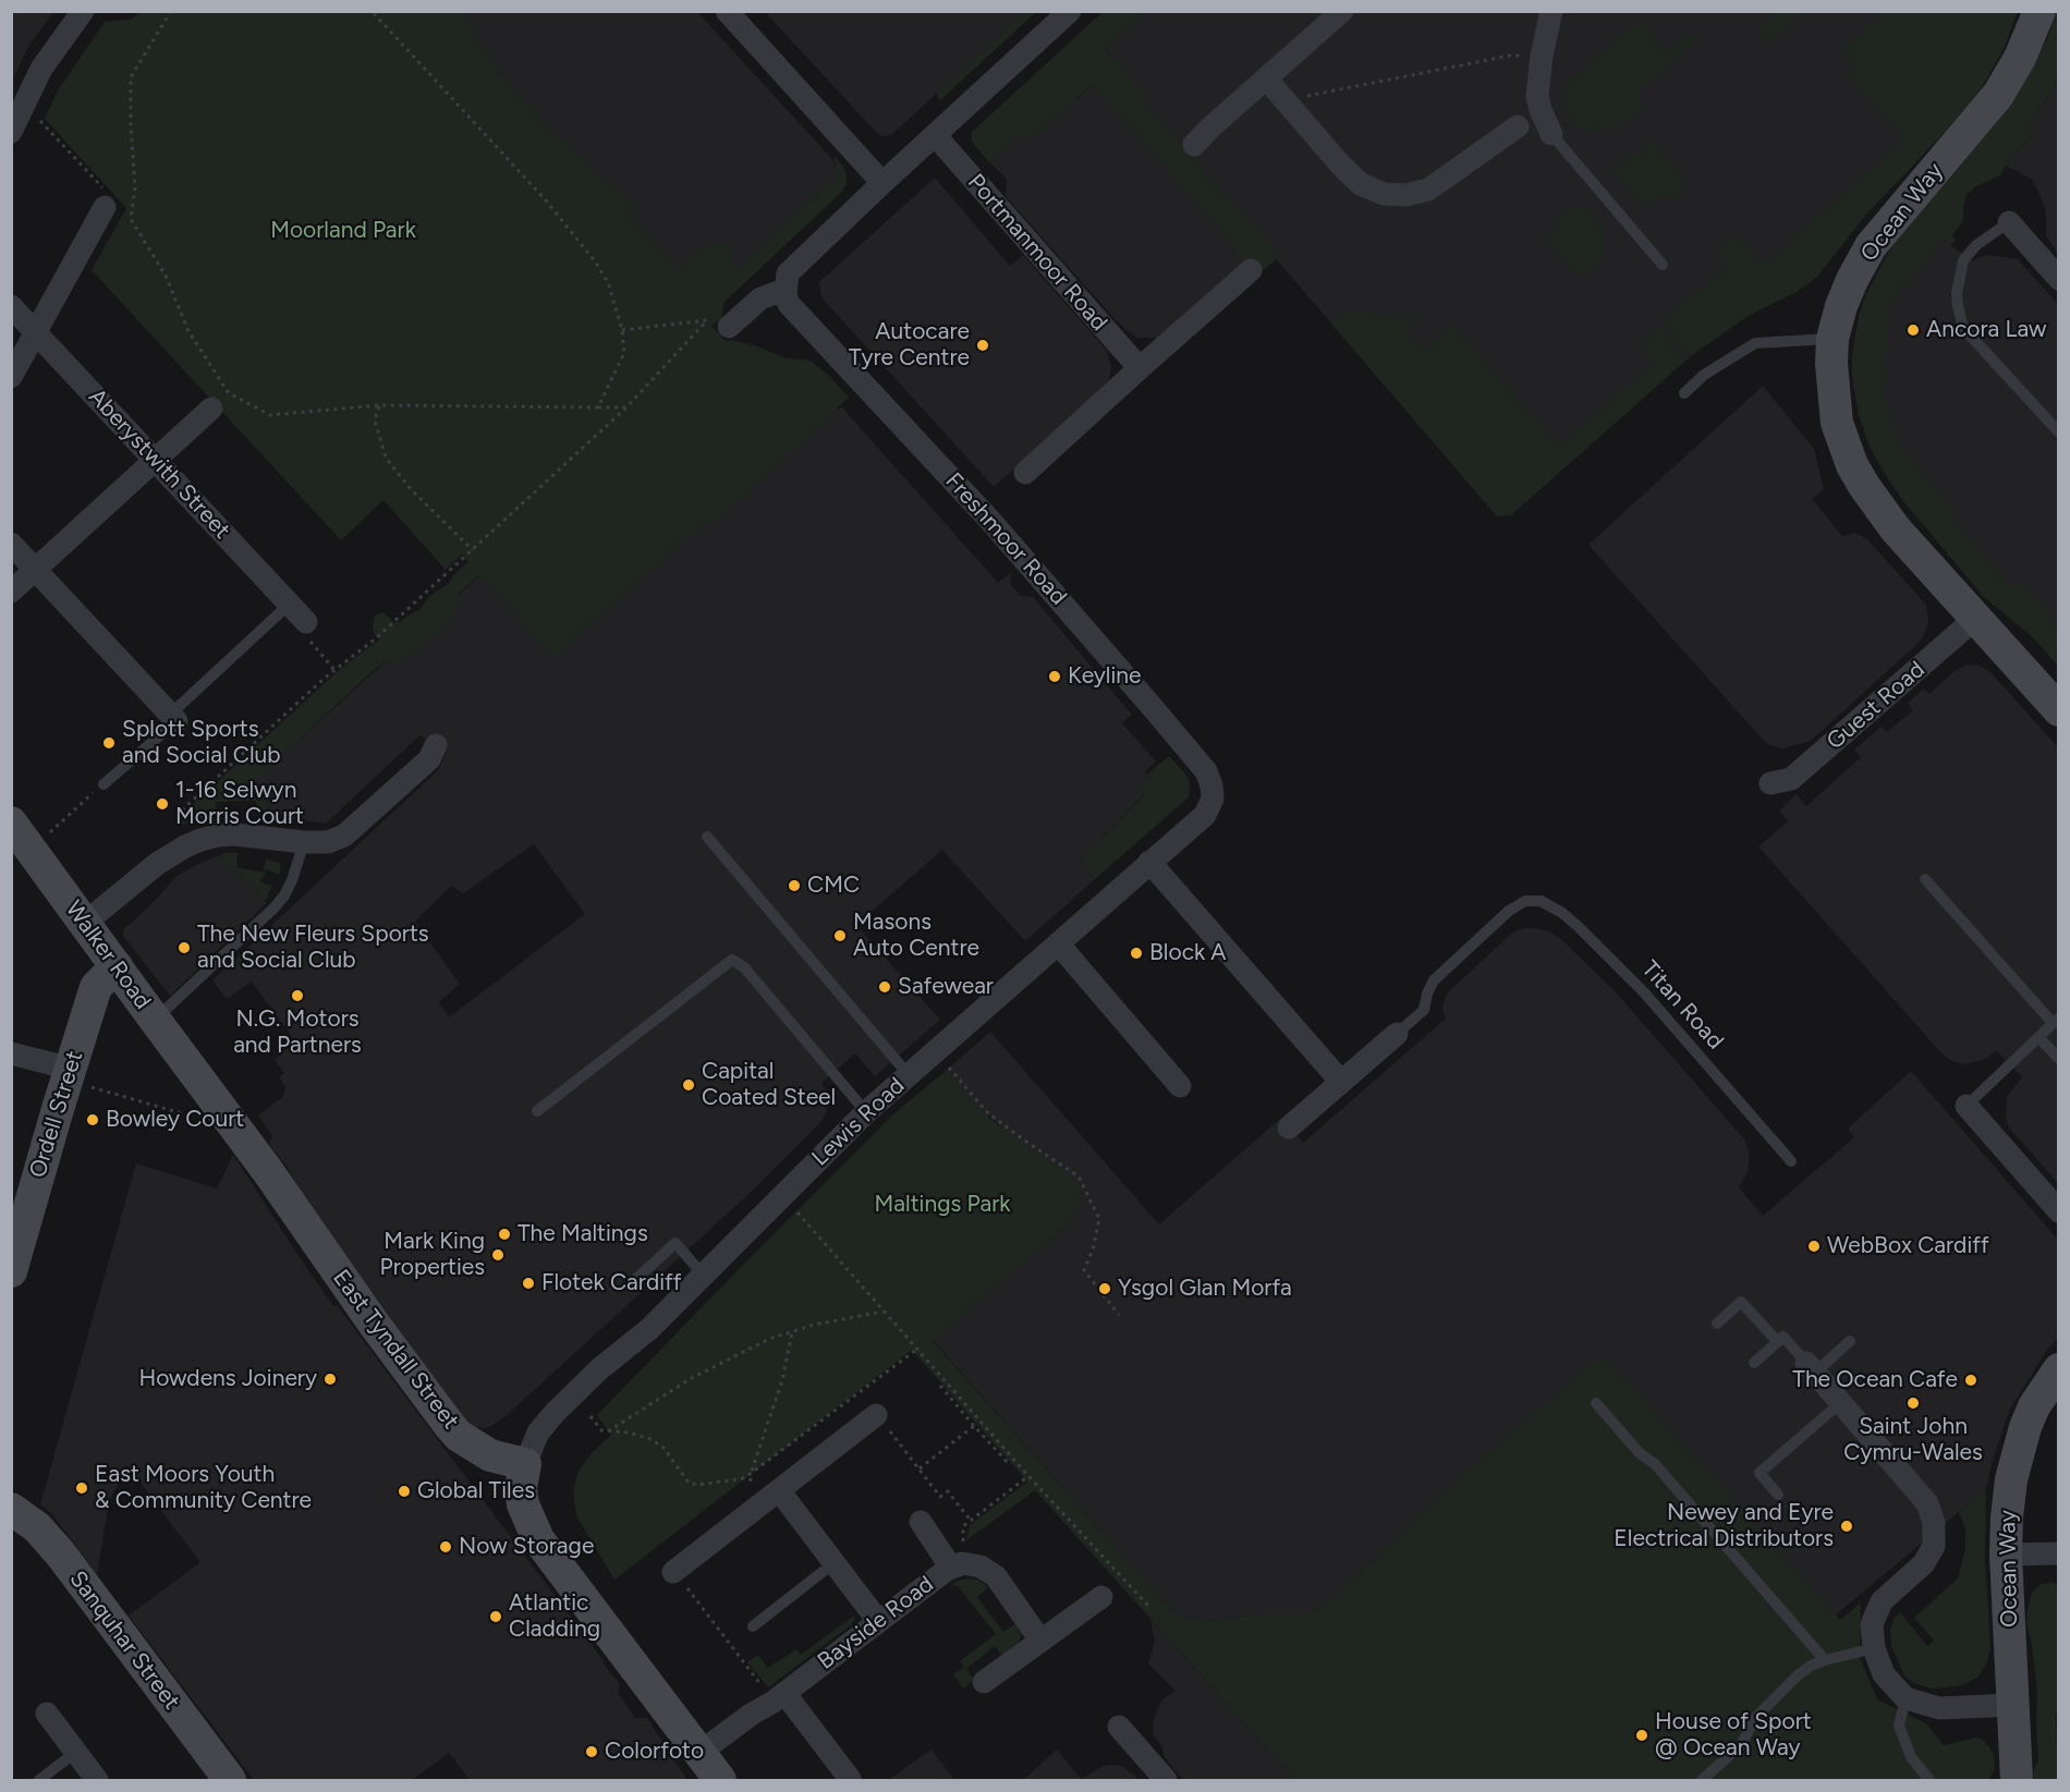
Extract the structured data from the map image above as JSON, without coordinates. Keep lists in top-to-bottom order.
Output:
{
  "streets": {
    "street": [
      "Ocean Way",
      "Portmanmoor Road",
      "Aberystwith Street",
      "Freshmoor Road",
      "Guest Road",
      "Walker Road",
      "Ordell Street",
      "Lewis Road",
      "East Tyndall Street",
      "Bayside Road",
      "Sanquhar Street"
    ],
    "lane": ["Titan Road"]
  },
  "crossings": [
    ["Ocean Way", "Guest Road"],
    ["Freshmoor Road", "Lewis Road"],
    ["Walker Road", "Ordell Street"],
    ["Walker Road", "East Tyndall Street"],
    ["Lewis Road", "East Tyndall Street"]
  ],
  "parks": ["Moorland Park", "Maltings Park"],
  "places": [
    "Ancora Law",
    "Autocare Tyre Centre",
    "Keyline",
    "Splott Sports and Social Club",
    "1-16 Selwyn Morris Court",
    "CMC",
    "Masons Auto Centre",
    "The New Fleurs Sports and Social Club",
    "Block A",
    "Safewear",
    "N.G. Motors and Partners",
    "Capital Coated Steel",
    "Bowley Court",
    "The Maltings",
    "WebBox Cardiff",
    "Mark King Properties",
    "Flotek Cardiff",
    "Ysgol Glan Morfa",
    "Howdens Joinery",
    "The Ocean Cafe",
    "Saint John Cymru-Wales",
    "East Moors Youth & Community Centre",
    "Global Tiles",
    "Newey and Eyre Electrical Distributors",
    "Now Storage",
    "Atlantic Cladding",
    "House of Sport @ Ocean Way",
    "Colorfoto"
  ]
}
